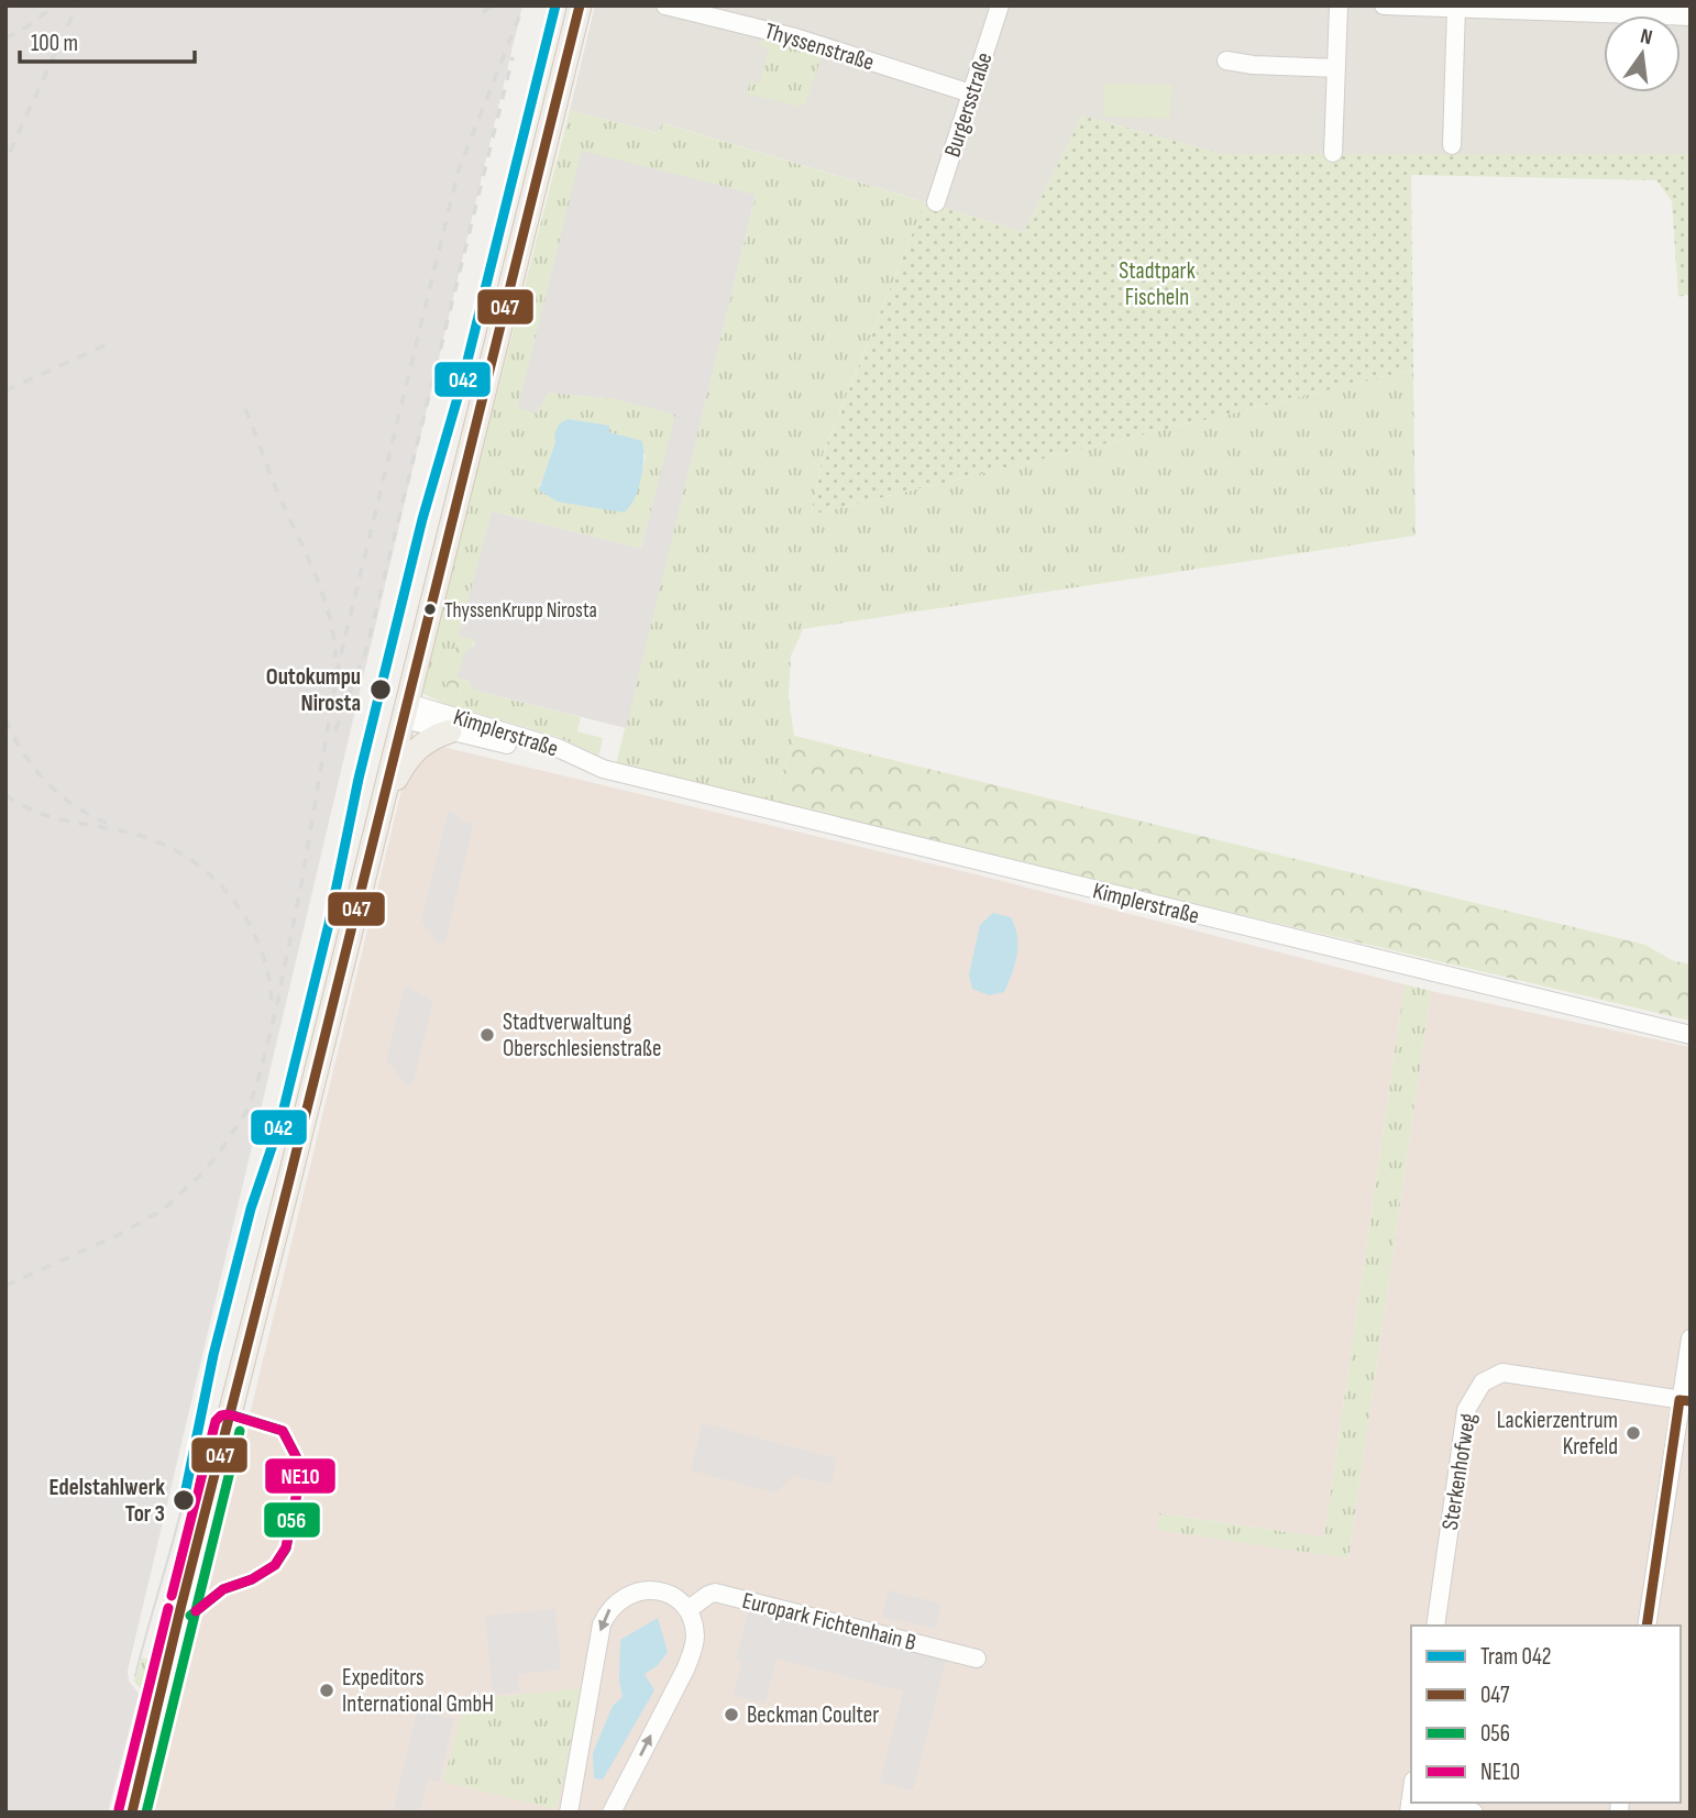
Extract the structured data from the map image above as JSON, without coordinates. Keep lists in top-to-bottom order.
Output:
{
  "streets": {
    "street": [
      "Thyssenstraße",
      "Burgersstraße",
      "Kimplerstraße",
      "Sterkenhofweg",
      "Europark Fichtenhain B"
    ]
  },
  "crossings": [
    ["Thyssenstraße", "Burgersstraße"]
  ],
  "parks": ["Stadtpark Fischeln"],
  "places": [
    "ThyssenKrupp Nirosta",
    "Outokumpu Nirosta",
    "Stadtverwaltung Oberschlesienstraße",
    "Lackierzentrum Krefeld",
    "Edelstahlwerk Tor 3",
    "Expeditors International GmbH",
    "Beckman Coulter"
  ],
  "lines": [
    "tram line 042",
    "transit line 047",
    "transit line 056",
    "transit line NE10"
  ],
  "legend": [
    "Tram 042",
    "047",
    "056",
    "NE10"
  ],
  "scale_bar": "100 m",
  "north": "top"
}
